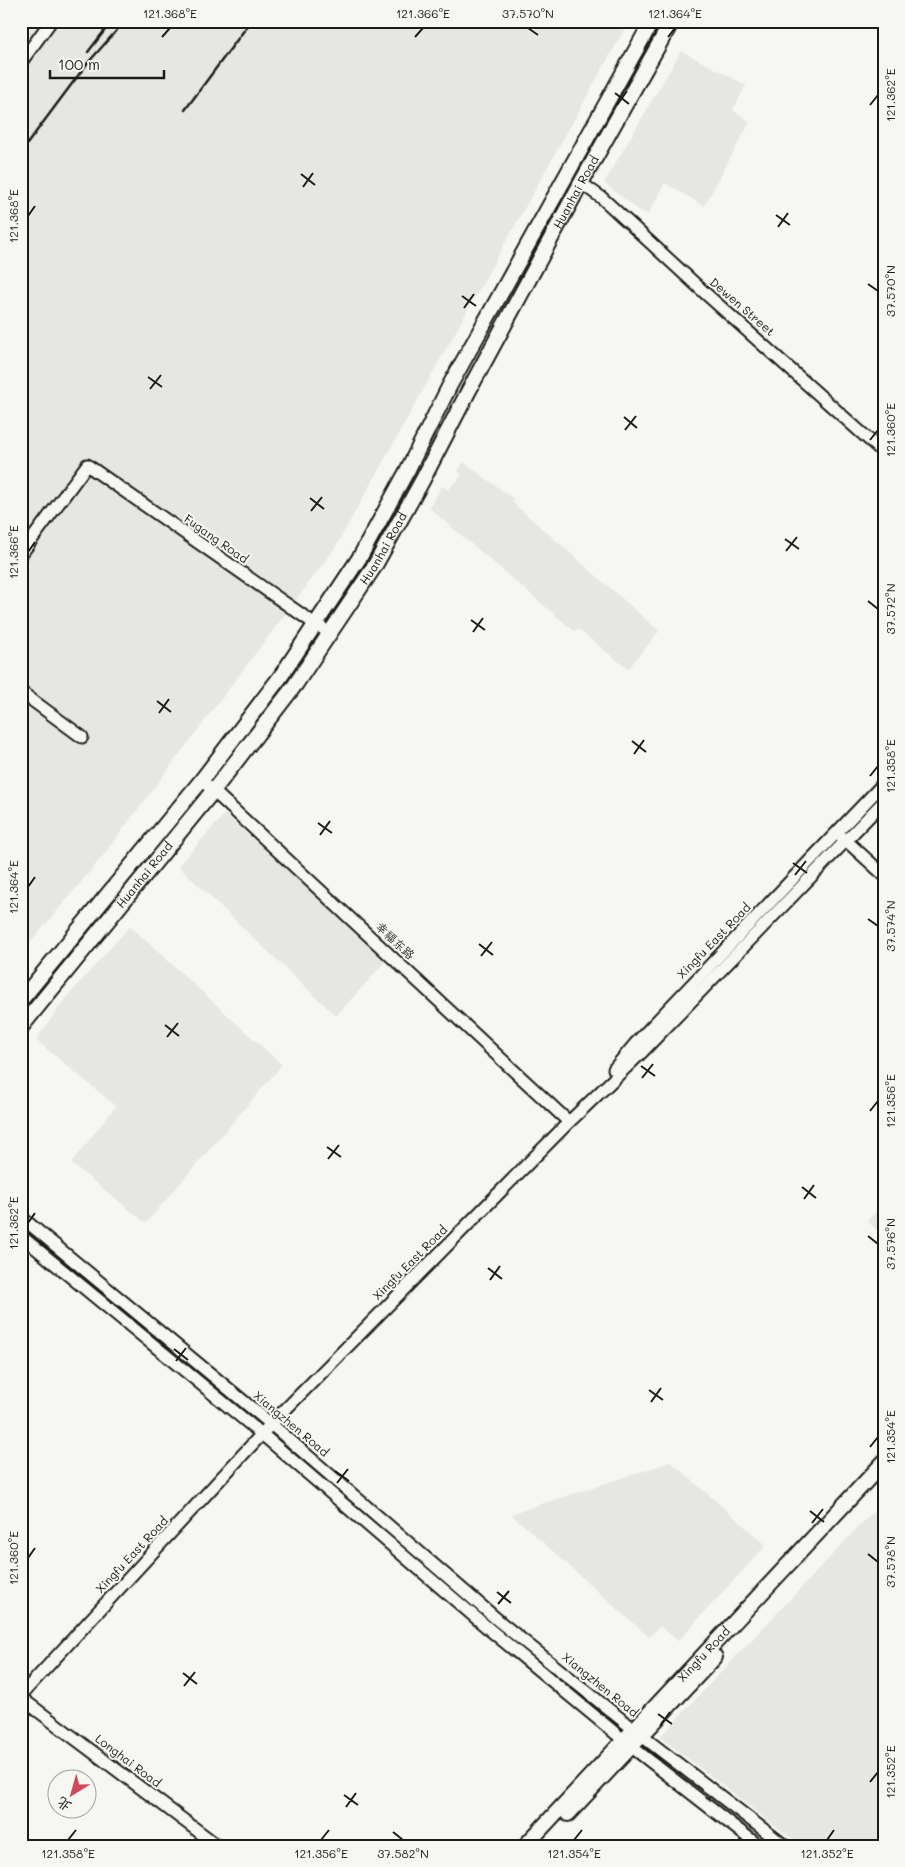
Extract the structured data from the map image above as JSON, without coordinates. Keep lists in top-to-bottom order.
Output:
{
  "streets": {
    "main road": ["Huanhai Road", "Xingfu Road"],
    "street": [
      "Dewen Street",
      "Fugang Road",
      "幸福东路",
      "Xingfu East Road",
      "Xiangzhen Road",
      "Longhai Road"
    ]
  },
  "crossings": [
    ["Huanhai Road", "Dewen Street"],
    ["Huanhai Road", "Fugang Road"],
    ["Huanhai Road", "幸福东路"],
    ["幸福东路", "Xingfu East Road"],
    ["Xingfu East Road", "Xiangzhen Road"],
    ["Xingfu East Road", "Longhai Road"],
    ["Xiangzhen Road", "Xingfu Road"]
  ],
  "scale_bar": "100 m",
  "north": "bottom left",
  "coordinates": [
    "121.368°E",
    "121.366°E",
    "37.570°N",
    "121.364°E",
    "121.362°E",
    "121.360°E",
    "37.572°N",
    "121.358°E",
    "37.574°N",
    "121.356°E",
    "37.576°N",
    "121.354°E",
    "37.578°N",
    "121.352°E",
    "37.582°N"
  ]
}
